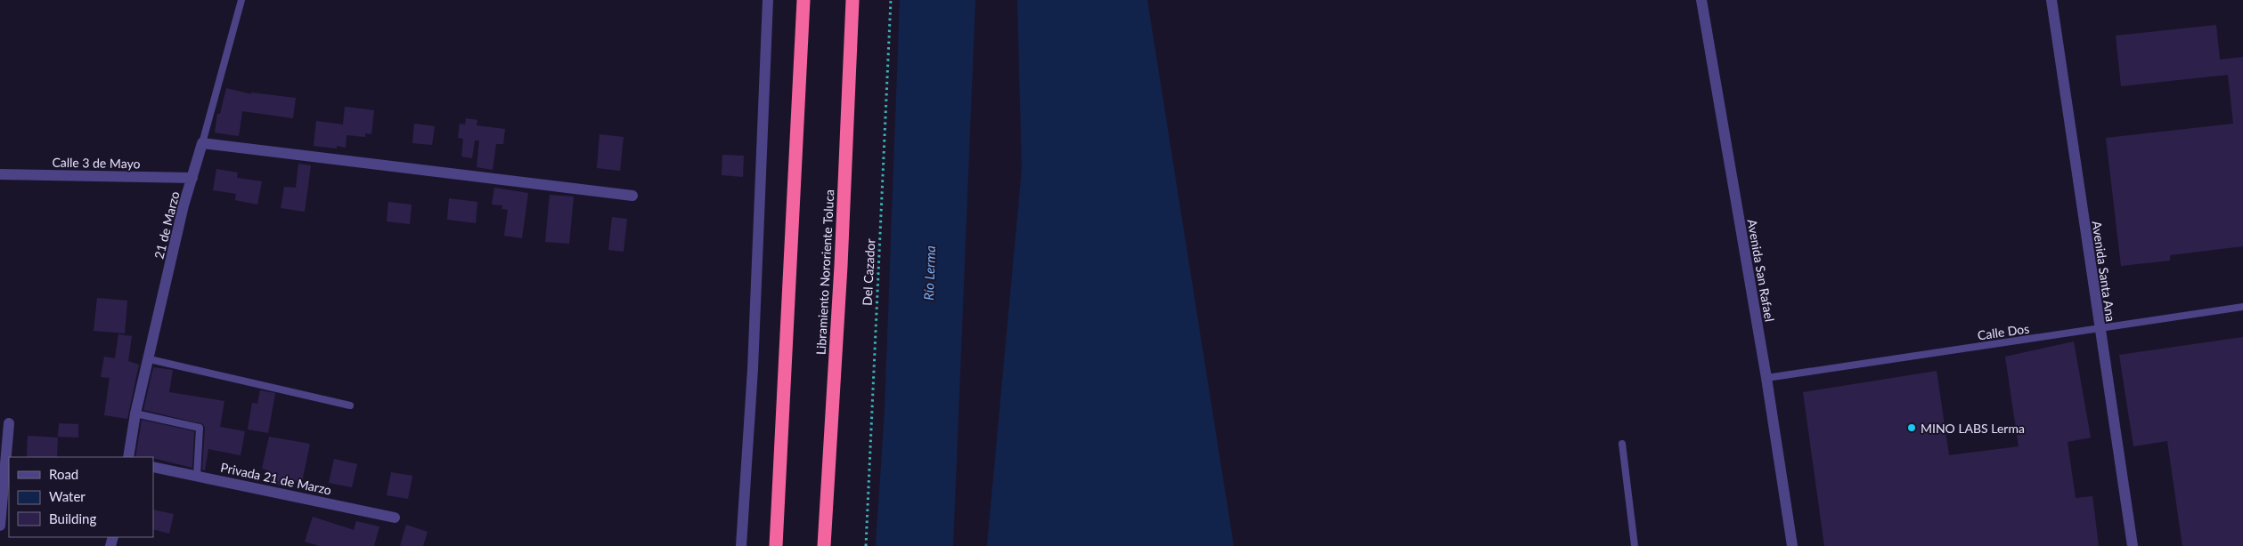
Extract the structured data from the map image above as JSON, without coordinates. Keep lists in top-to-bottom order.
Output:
{
  "streets": {
    "highway": ["Libramiento Nororiente Toluca"],
    "street": [
      "Calle 3 de Mayo",
      "21 de Marzo",
      "Avenida San Rafael",
      "Avenida Santa Ana",
      "Privada 21 de Marzo"
    ],
    "lane": ["Calle Dos"],
    "path": ["Del Cazador"]
  },
  "crossings": [
    ["Calle 3 de Mayo", "21 de Marzo"],
    ["Avenida San Rafael", "Calle Dos"],
    ["Avenida Santa Ana", "Calle Dos"]
  ],
  "water": ["Río Lerma"],
  "places": ["MINO LABS Lerma"],
  "legend": ["Road", "Water", "Building"]
}
